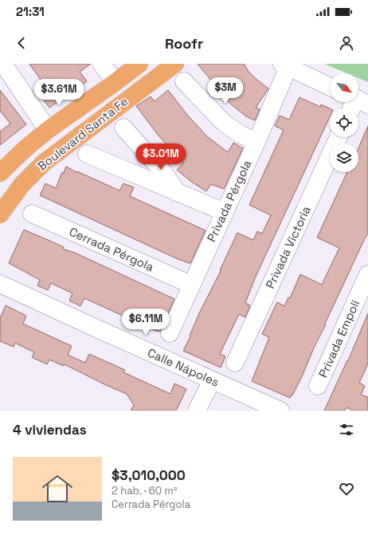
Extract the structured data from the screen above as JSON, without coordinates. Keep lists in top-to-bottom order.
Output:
{
  "streets": {
    "main road": ["Boulevard Santa Fe"],
    "street": [
      "Privada Pérgola",
      "Privada Victoria",
      "Cerrada Pérgola",
      "Privada Empoli",
      "Calle Nápoles"
    ]
  },
  "crossings": [
    ["Privada Pérgola", "Cerrada Pérgola"]
  ],
  "north": "bottom right",
  "page": {
    "status": "21:31",
    "header": "Roofr",
    "price": [
      "$3M",
      "$3.61M",
      "$3.01M",
      "$6.11M"
    ],
    "heading": "4 viviendas",
    "list": [
      {
        "name": "$3,010,000",
        "note": "2 hab. · 60 m² · Cerrada Pérgola"
      }
    ]
  }
}
